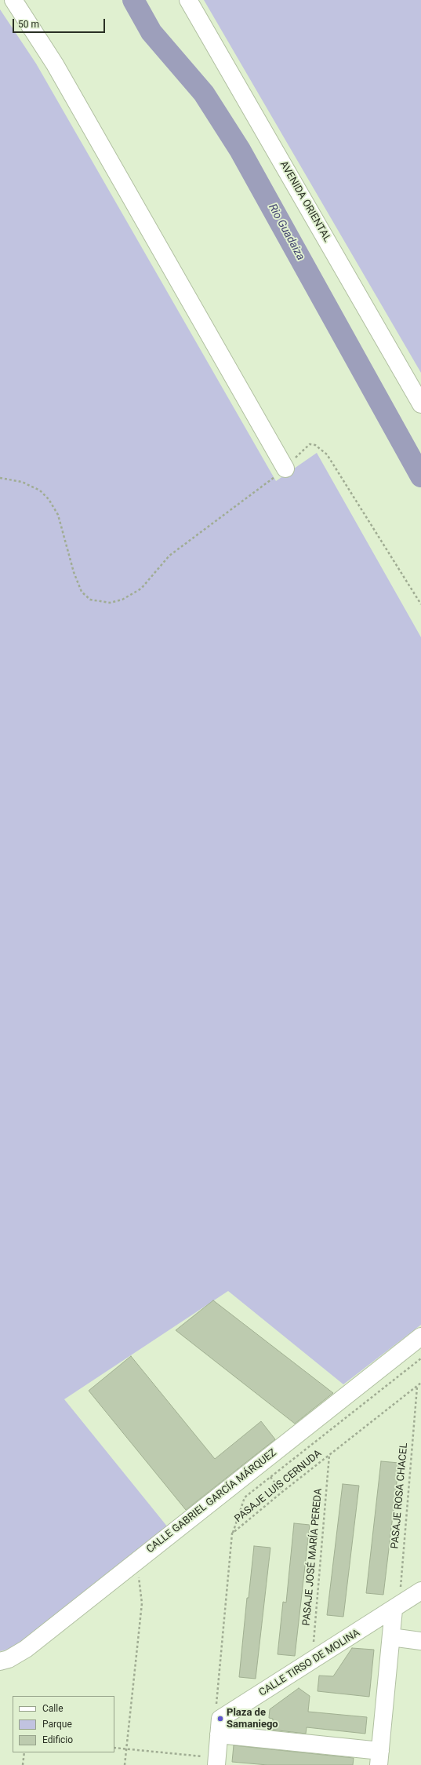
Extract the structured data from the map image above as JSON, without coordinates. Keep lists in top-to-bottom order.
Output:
{
  "streets": {
    "street": ["AVENIDA ORIENTAL", "CALLE GABRIEL GARCÍA MÁRQUEZ", "CALLE TIRSO DE MOLINA"],
    "path": ["PASAJE LUIS CERNUDA", "PASAJE ROSA CHACEL", "PASAJE JOSÉ MARÍA PEREDA"]
  },
  "crossings": [
    ["PASAJE LUIS CERNUDA", "PASAJE ROSA CHACEL"],
    ["PASAJE LUIS CERNUDA", "PASAJE JOSÉ MARÍA PEREDA"],
    ["PASAJE LUIS CERNUDA", "CALLE TIRSO DE MOLINA"],
    ["PASAJE ROSA CHACEL", "CALLE TIRSO DE MOLINA"],
    ["PASAJE JOSÉ MARÍA PEREDA", "CALLE TIRSO DE MOLINA"]
  ],
  "water": ["Rio Guadaiza"],
  "places": ["Plaza de Samaniego"],
  "legend": ["Calle", "Parque", "Edificio"],
  "scale_bar": "50 m"
}
